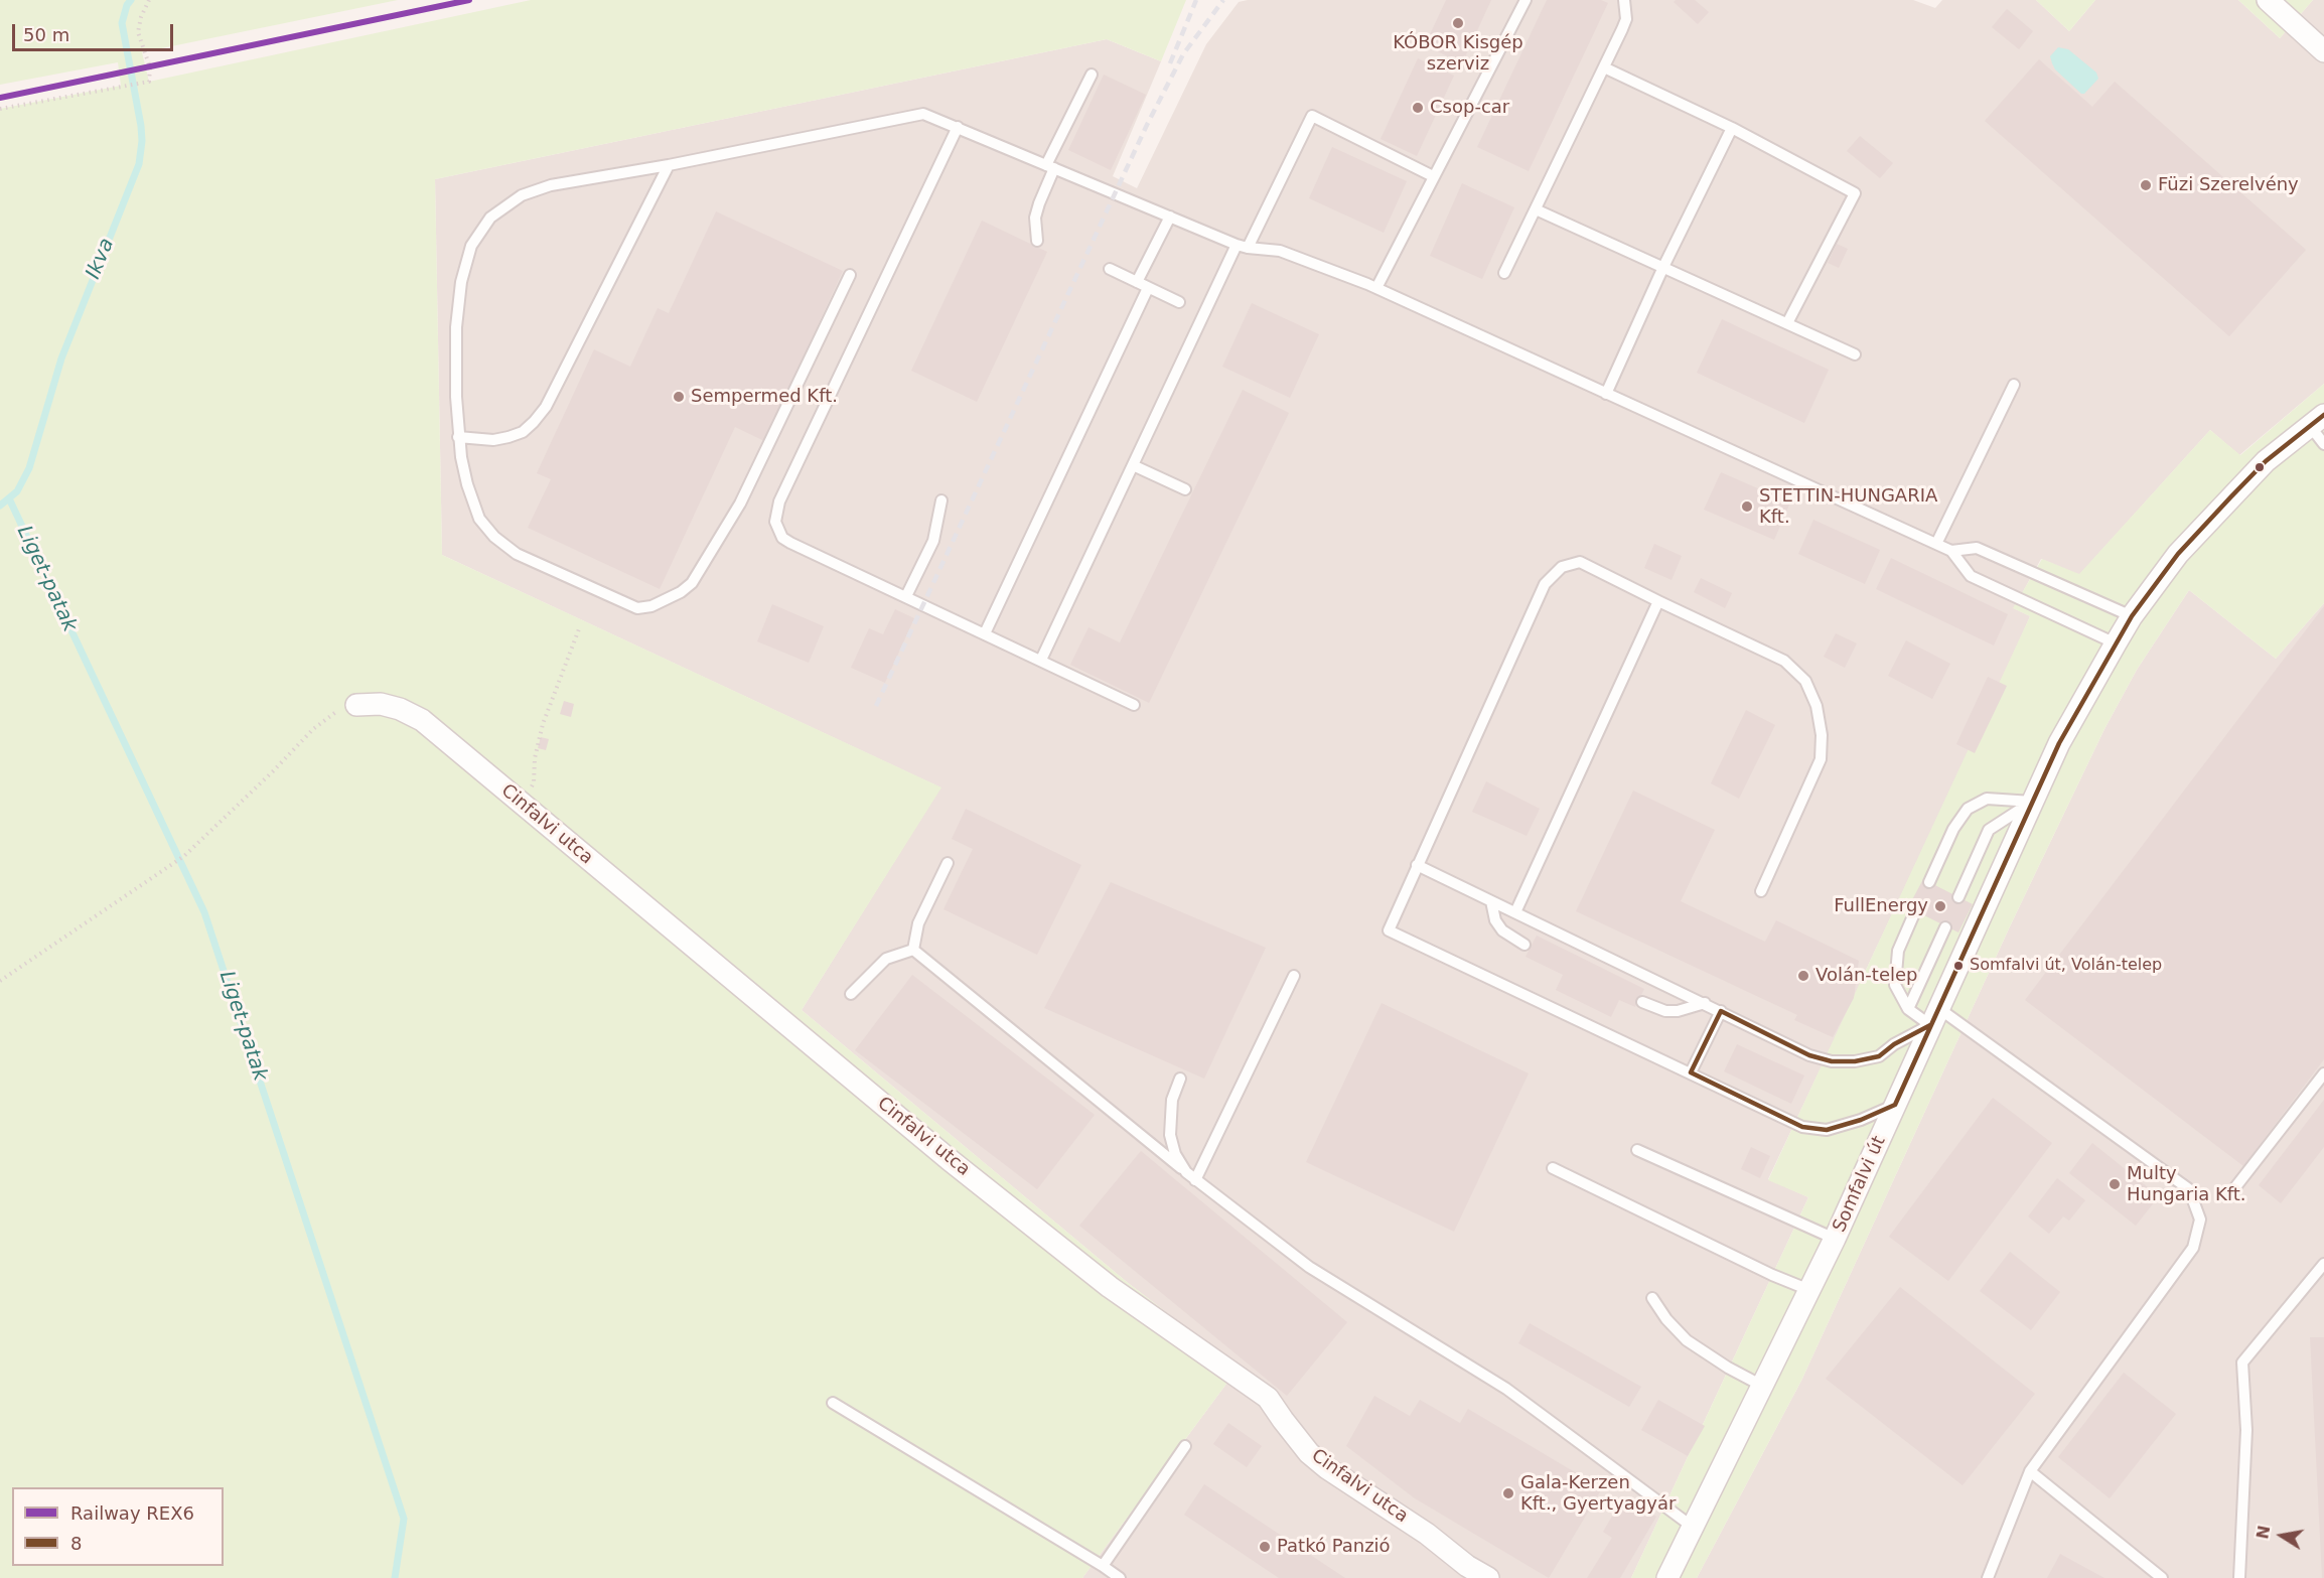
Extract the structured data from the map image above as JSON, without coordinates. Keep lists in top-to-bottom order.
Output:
{
  "streets": {
    "street": ["Cinfalvi utca", "Somfalvi út"]
  },
  "water": ["Ikva", "Liget-patak"],
  "places": [
    "KÓBOR Kisgép szerviz",
    "Csop-car",
    "Füzi Szerelvény",
    "Sempermed Kft.",
    "STETTIN-HUNGARIA Kft.",
    "FullEnergy",
    "Somfalvi út, Volán-telep",
    "Volán-telep",
    "Multy Hungaria Kft.",
    "Gala-Kerzen Kft., Gyertyagyár",
    "Patkó Panzió"
  ],
  "lines": ["rail line REX6", "transit line 8"],
  "legend": ["Railway REX6", "8"],
  "scale_bar": "50 m",
  "north": "left"
}
